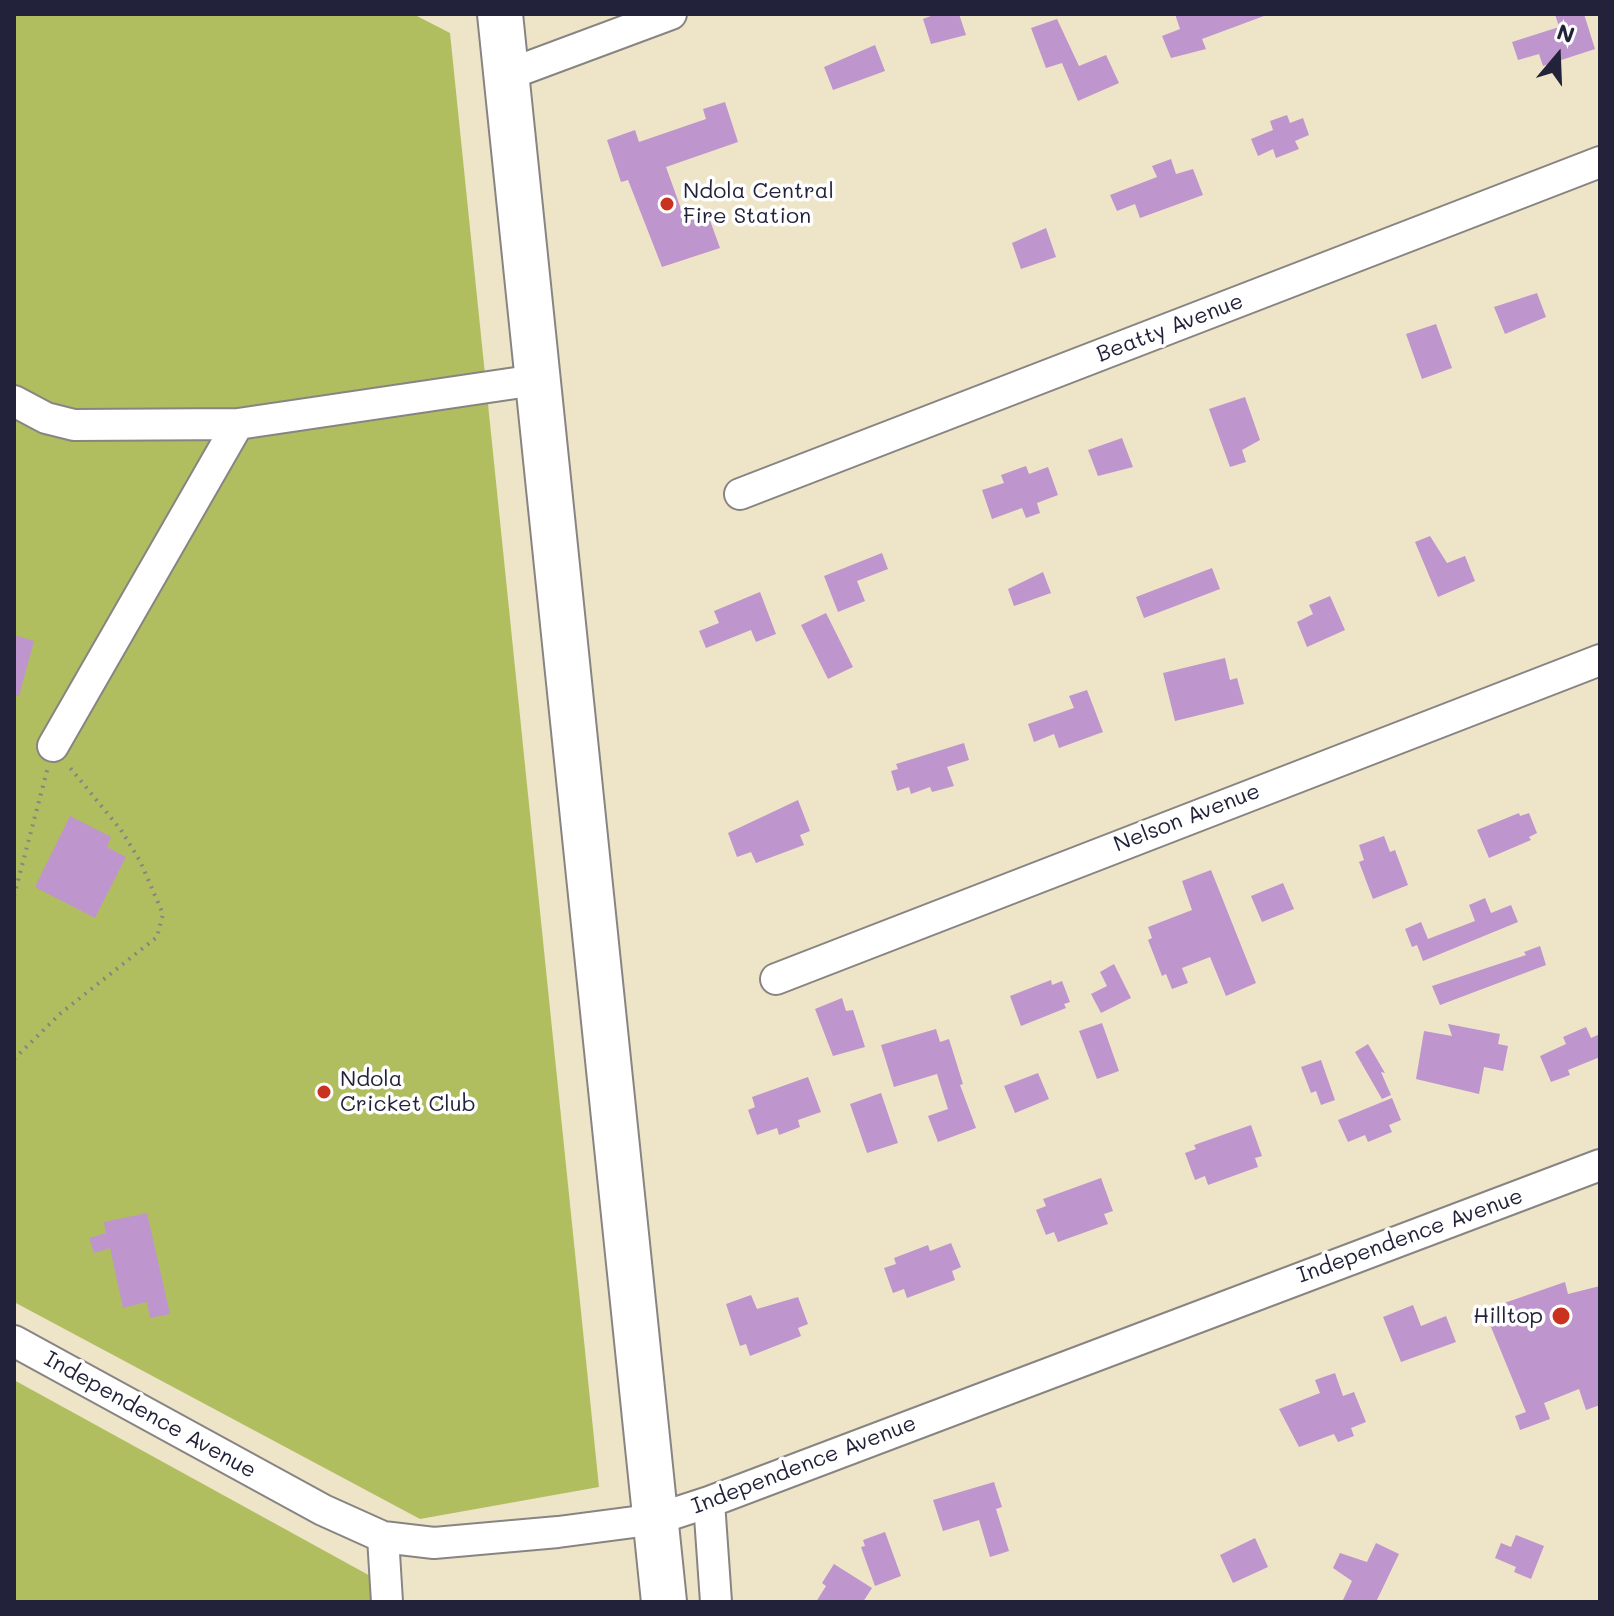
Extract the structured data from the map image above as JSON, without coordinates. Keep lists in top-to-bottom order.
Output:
{
  "streets": {
    "street": ["Beatty Avenue", "Nelson Avenue", "Independence Avenue"]
  },
  "places": ["Ndola Central Fire Station", "Ndola Cricket Club", "Hilltop"],
  "north": "top"
}
